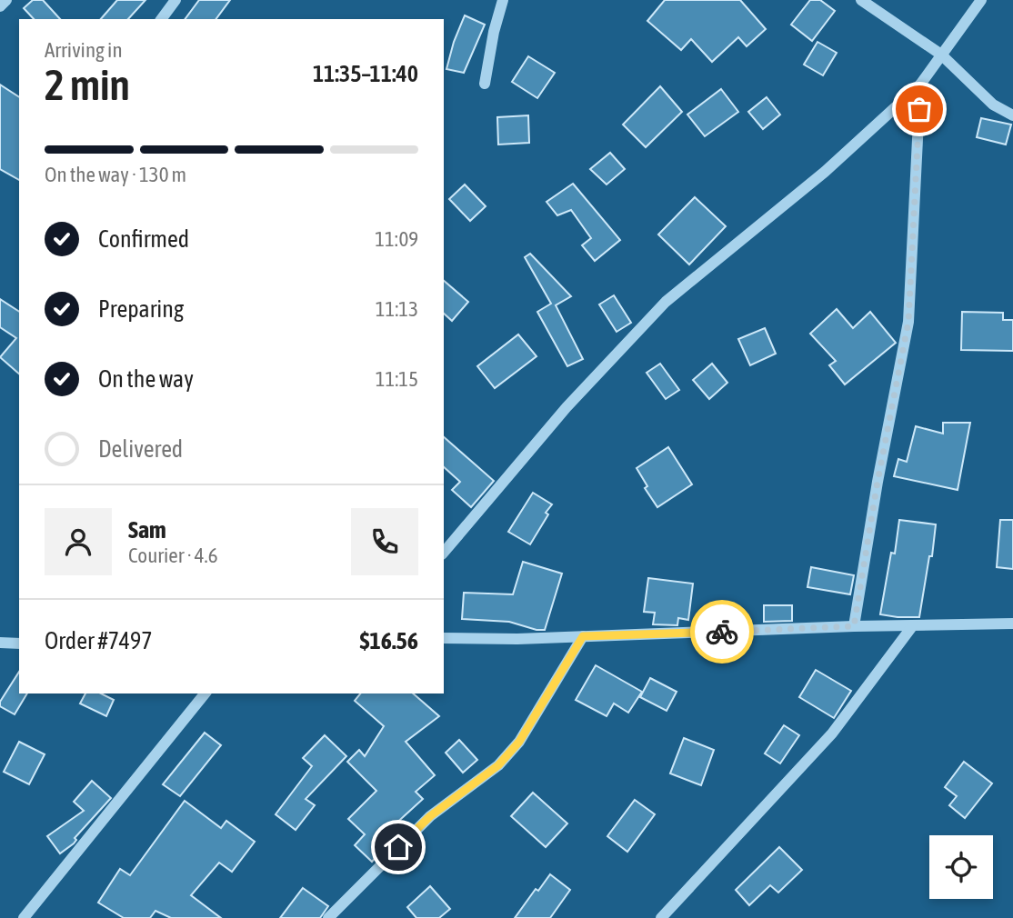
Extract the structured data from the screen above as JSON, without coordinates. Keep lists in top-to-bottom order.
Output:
{
  "page": {
    "heading": ["2 min", "Arriving in", "11:35–11:40"],
    "panel": [
      "Sam",
      "Courier · 4.6",
      "Order #7497",
      "$16.56"
    ],
    "bar": "On the way · 130 m",
    "list": [
      ["Confirmed", "11:09"],
      ["Preparing", "11:13"],
      ["On the way", "11:15"],
      "Delivered"
    ]
  }
}
